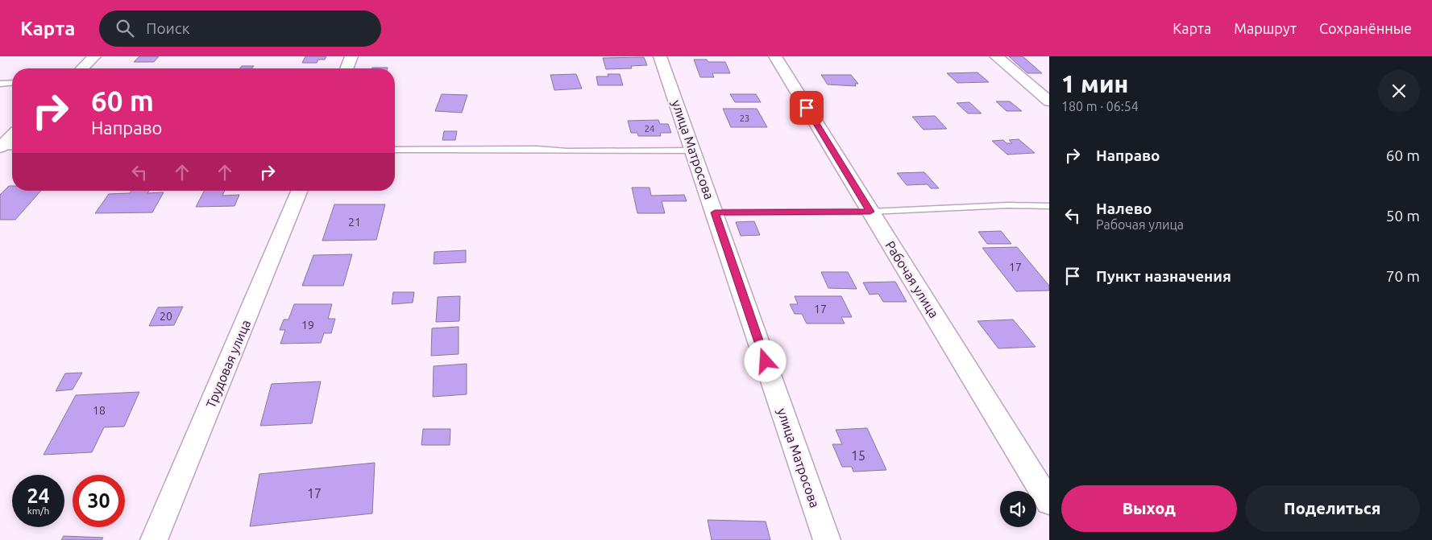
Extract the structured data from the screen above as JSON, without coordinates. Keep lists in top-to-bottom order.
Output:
{
  "streets": {
    "street": ["улица Матросова", "Рабочая улица", "Трудовая улица"]
  },
  "house_numbers": [
    "23",
    "24",
    "21",
    "17",
    "17",
    "20",
    "19",
    "18",
    "15",
    "17"
  ],
  "page": {
    "header": "Карта",
    "search": "Поиск",
    "nav": ["Карта", "Маршрут", "Сохранённые"],
    "heading": ["1 мин", "180 m · 06:54"],
    "turn": ["60 m", "Направо"],
    "list": [
      {
        "name": "Направо",
        "value": "60 m"
      },
      {
        "name": "Налево",
        "note": "Рабочая улица",
        "value": "50 m"
      },
      {
        "name": "Пункт назначения",
        "value": "70 m"
      }
    ],
    "speed": "24 km/h",
    "limit": "30",
    "buttons": ["Выход", "Поделиться"]
  }
}
